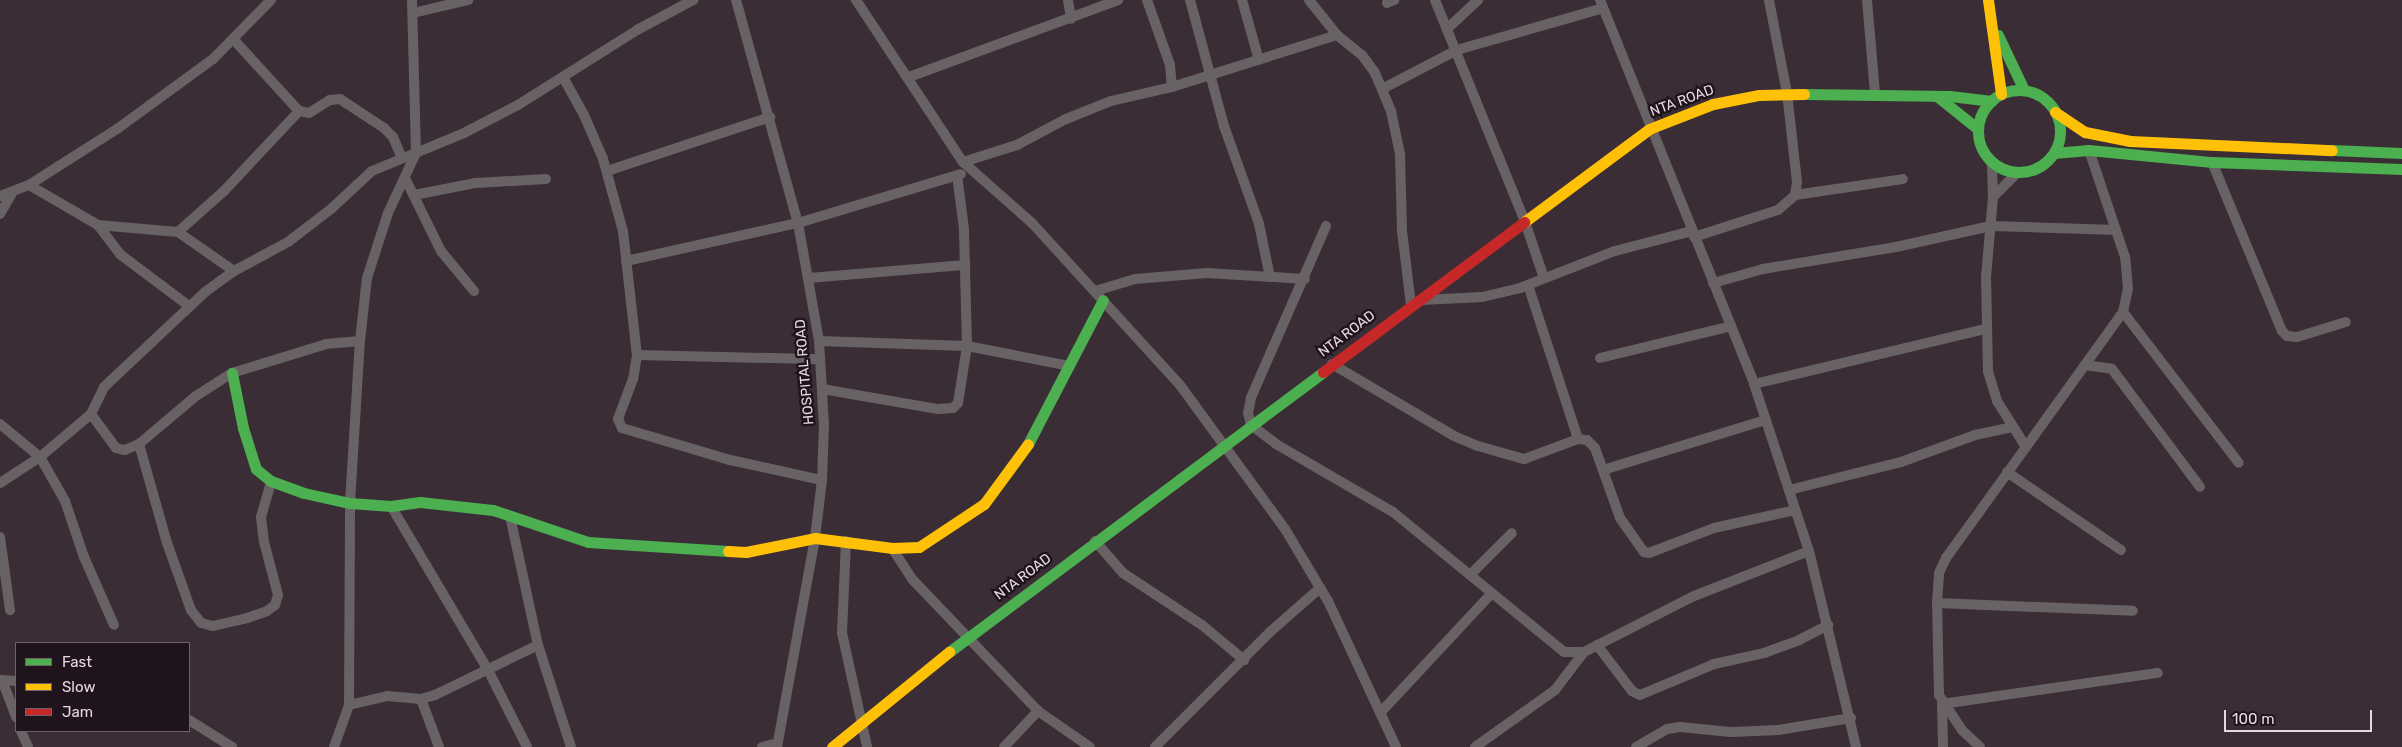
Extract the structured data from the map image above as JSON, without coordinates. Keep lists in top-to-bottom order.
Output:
{
  "streets": {
    "street": ["NTA ROAD", "HOSPITAL ROAD"]
  },
  "legend": ["Fast", "Slow", "Jam"],
  "scale_bar": "100 m"
}
